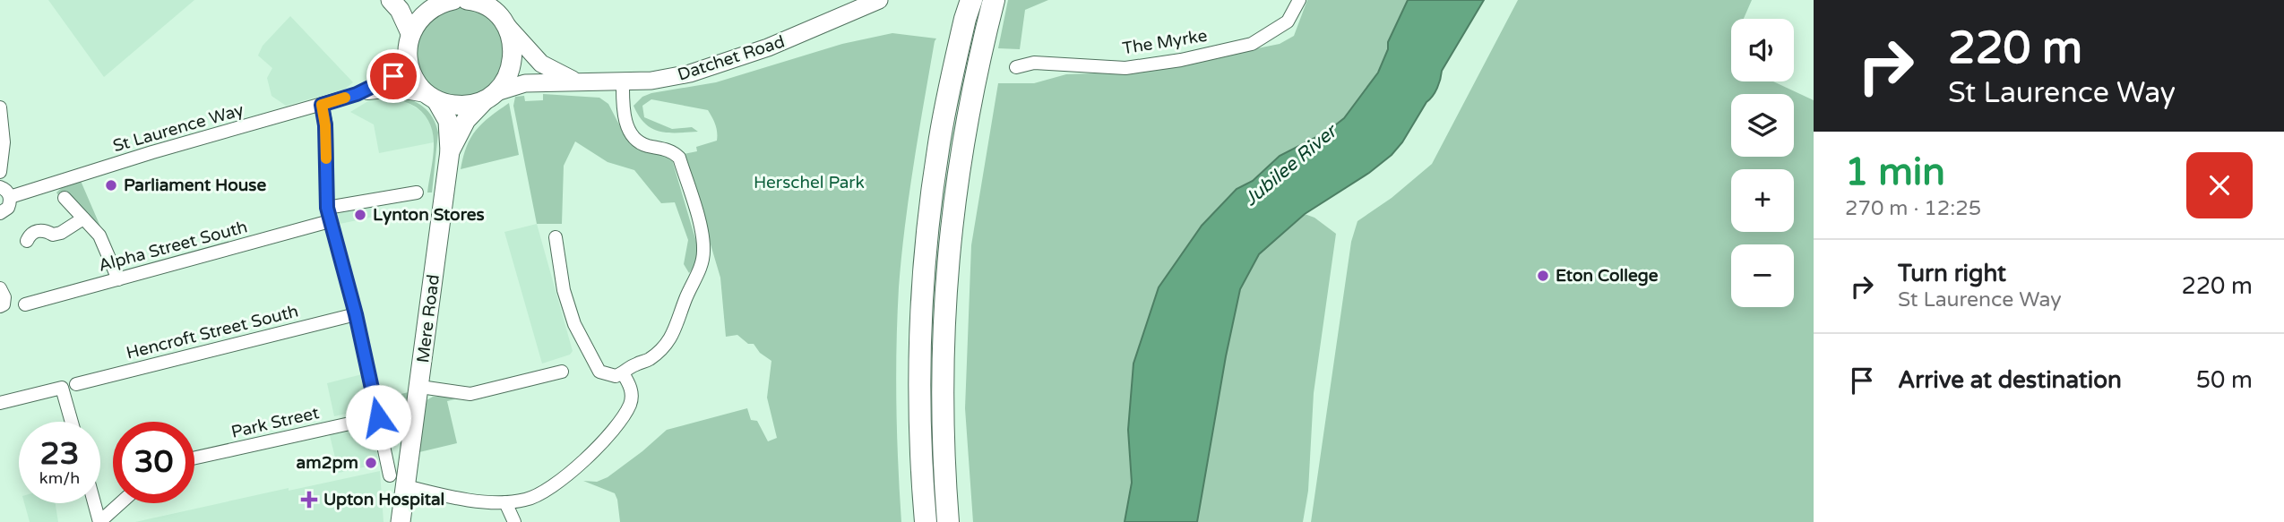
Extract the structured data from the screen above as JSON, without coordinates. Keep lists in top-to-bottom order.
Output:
{
  "streets": {
    "main road": ["Datchet Road", "Mere Road"],
    "street": [
      "The Myrke",
      "St Laurence Way",
      "Alpha Street South",
      "Hencroft Street South",
      "Park Street"
    ]
  },
  "water": ["Jubilee River"],
  "parks": ["Herschel Park"],
  "places": {
    "other": [
      "Parliament House",
      "Lynton Stores",
      "Eton College",
      "am2pm"
    ],
    "health": ["Upton Hospital"]
  },
  "page": {
    "turn": ["220 m", "St Laurence Way"],
    "map_buttons": ["+", "−"],
    "heading": ["1 min", "270 m · 12:25"],
    "list": [
      {
        "name": "Turn right",
        "note": "St Laurence Way",
        "value": "220 m"
      },
      {
        "name": "Arrive at destination",
        "value": "50 m"
      }
    ],
    "speed": "23 km/h",
    "limit": "30"
  }
}
